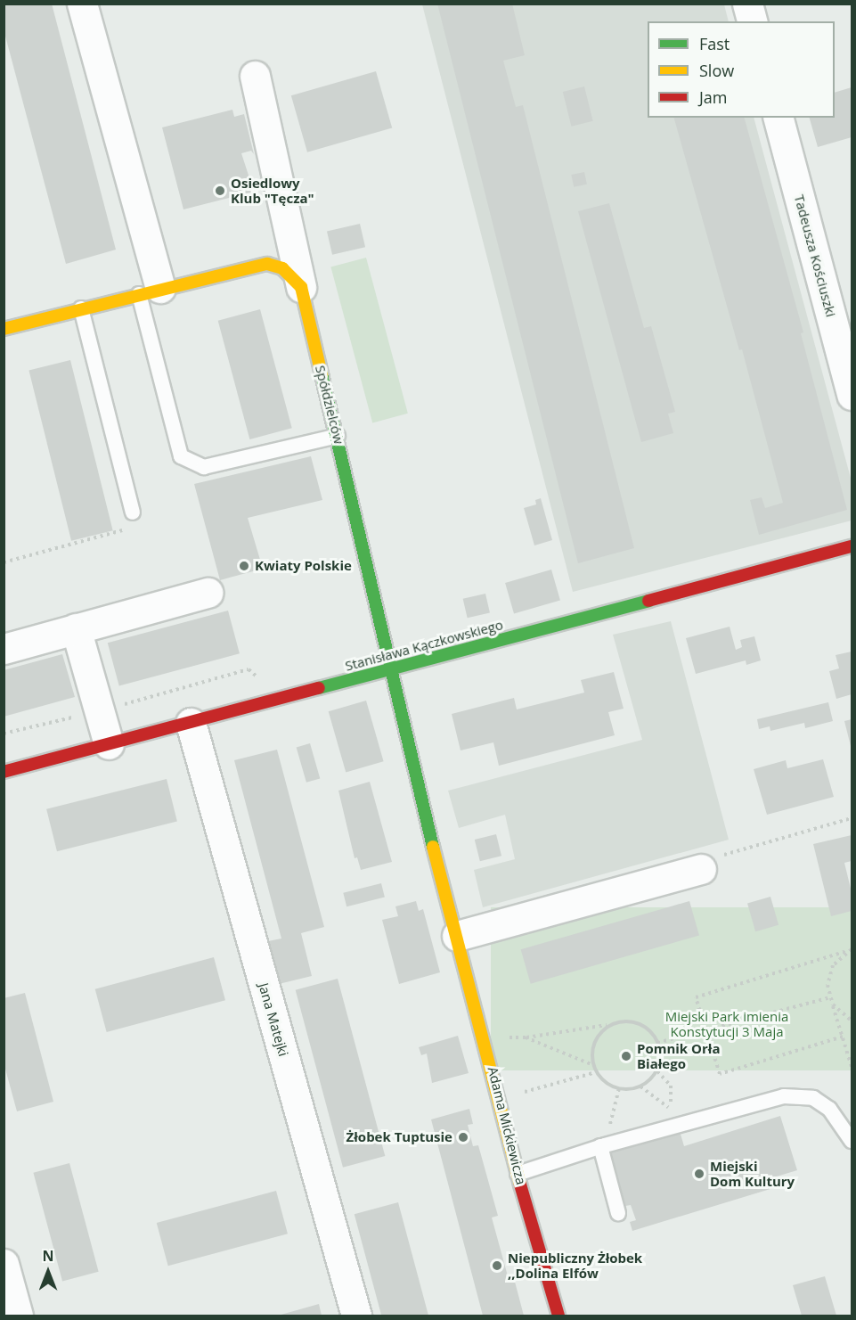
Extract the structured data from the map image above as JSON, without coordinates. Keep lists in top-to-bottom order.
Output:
{
  "streets": {
    "street": [
      "Tadeusza Kościuszki",
      "Spółdzielców",
      "Stanisława Kączkowskiego",
      "Jana Matejki",
      "Adama Mickiewicza"
    ]
  },
  "crossings": [
    ["Spółdzielców", "Stanisława Kączkowskiego"],
    ["Spółdzielców", "Adama Mickiewicza"],
    ["Stanisława Kączkowskiego", "Jana Matejki"],
    ["Stanisława Kączkowskiego", "Adama Mickiewicza"]
  ],
  "parks": ["Miejski Park imienia Konstytucji 3 Maja"],
  "places": [
    "Osiedlowy Klub \"Tęcza\"",
    "Kwiaty Polskie",
    "Pomnik Orła Białego",
    "Żłobek Tuptusie",
    "Miejski Dom Kultury",
    "Niepubliczny Żłobek ,,Dolina Elfów"
  ],
  "legend": ["Fast", "Slow", "Jam"],
  "north": "top"
}
